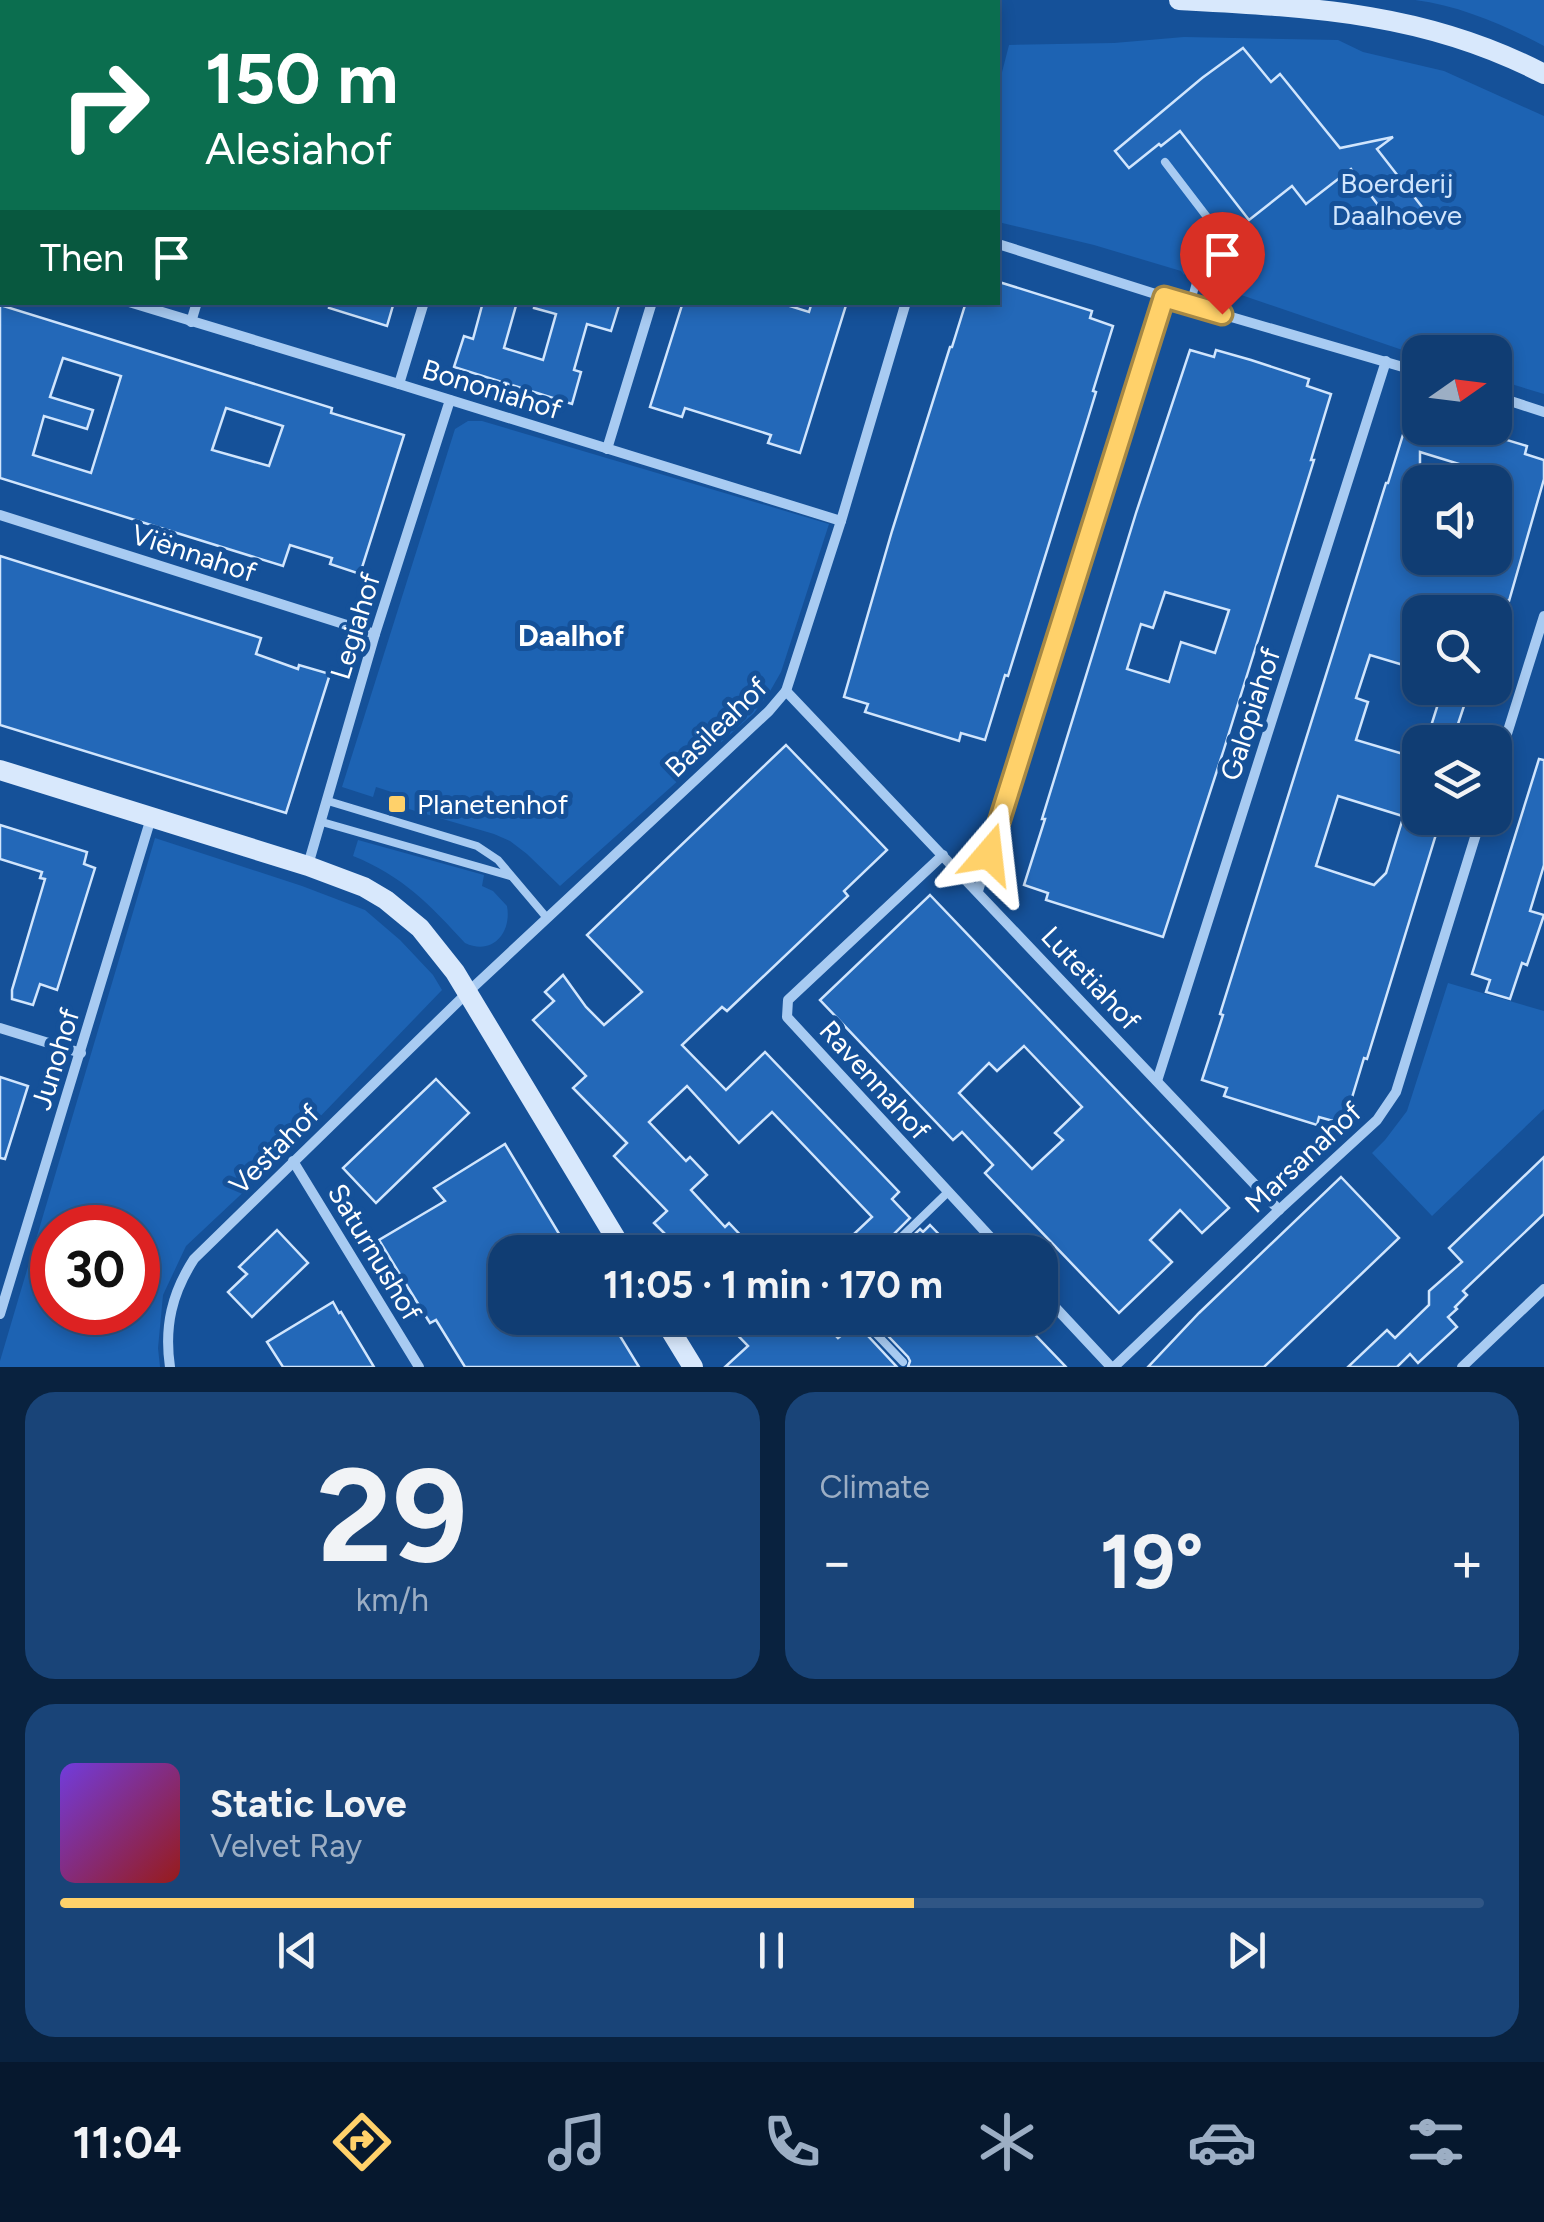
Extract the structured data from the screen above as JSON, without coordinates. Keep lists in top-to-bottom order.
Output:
{
  "streets": {
    "street": [
      "Bononiahof",
      "Viënnahof",
      "Legiahof",
      "Galopiahof",
      "Basileahof",
      "Lutetiahof",
      "Junohof",
      "Ravennahof",
      "Vestahof",
      "Marsanahof",
      "Saturnushof"
    ]
  },
  "crossings": [
    ["Bononiahof", "Legiahof"],
    ["Bononiahof", "Basileahof"],
    ["Viënnahof", "Legiahof"],
    ["Galopiahof", "Lutetiahof"],
    ["Basileahof", "Lutetiahof"],
    ["Basileahof", "Vestahof"],
    ["Lutetiahof", "Ravennahof"],
    ["Lutetiahof", "Marsanahof"],
    ["Vestahof", "Saturnushof"]
  ],
  "districts": ["Daalhof"],
  "parks": ["Boerderij Daalhoeve"],
  "places": {
    "transit": ["Planetenhof"]
  },
  "north": "right",
  "page": {
    "turn": ["150 m", "Alesiahof"],
    "then": "Then",
    "limit": "30",
    "trip": "11:05 · 1 min · 170 m",
    "tile": [
      ["29", "km/h"],
      "Climate"
    ],
    "heat": ["−", "19°", "+"],
    "song": ["Static Love", "Velvet Ray"],
    "tabs": "11:04"
  }
}
